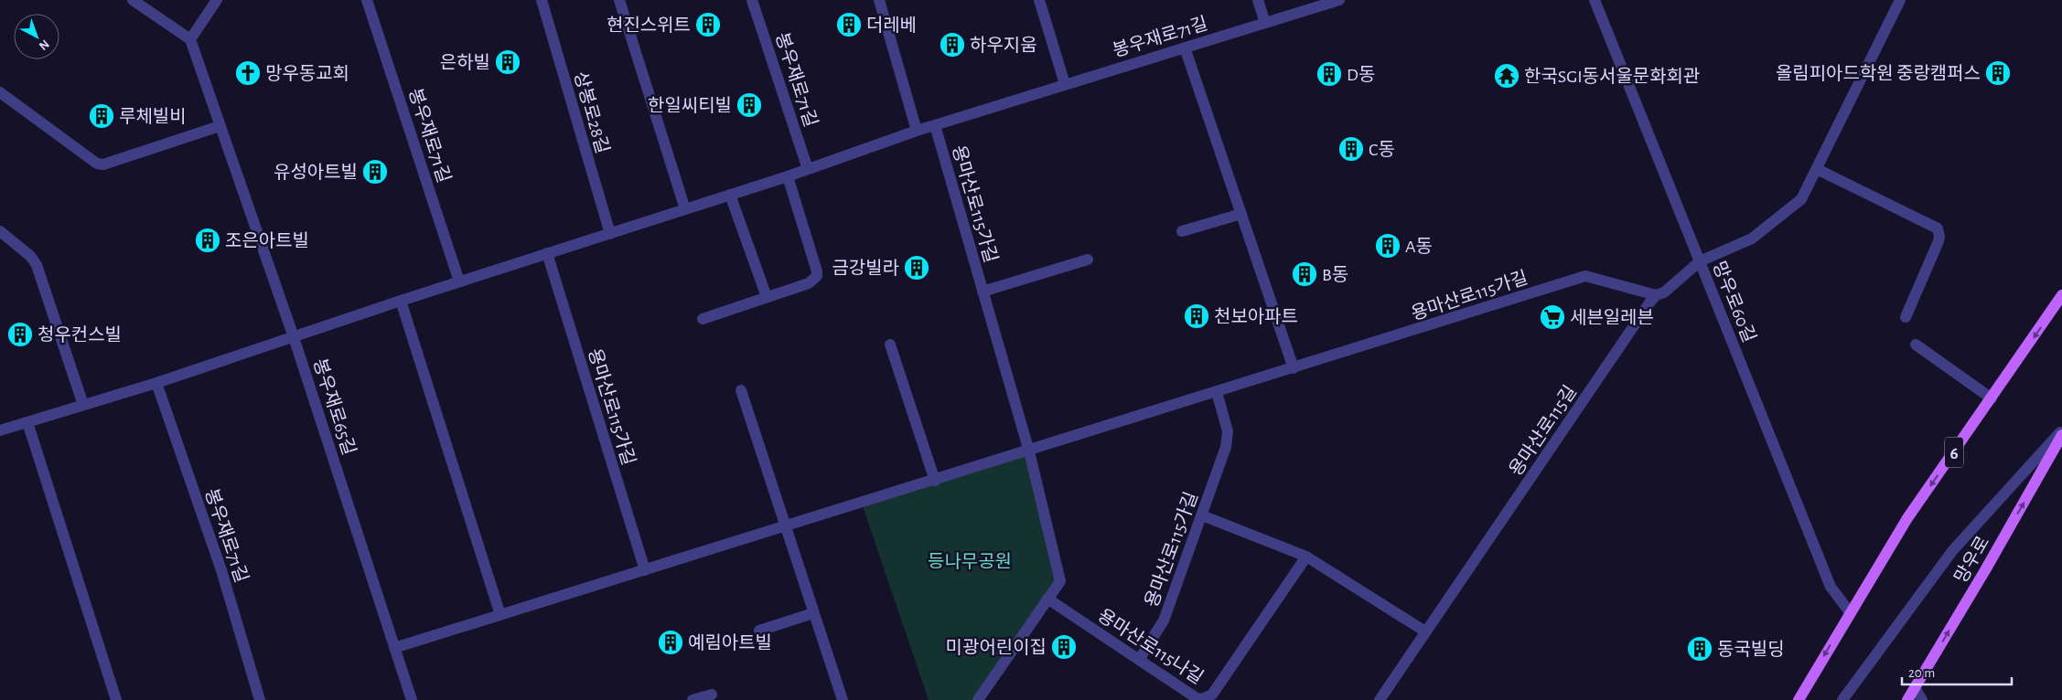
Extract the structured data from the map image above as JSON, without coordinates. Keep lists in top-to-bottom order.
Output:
{
  "streets": {
    "main road": ["6", "망우로"],
    "street": [
      "봉우재로71길",
      "상봉로28길",
      "용마산로115가길",
      "망우로60길",
      "봉우재로65길",
      "용마산로115길",
      "용마산로115나길"
    ]
  },
  "crossings": [
    ["봉우재로71길", "상봉로28길"],
    ["봉우재로71길", "용마산로115가길"],
    ["봉우재로71길", "봉우재로65길"],
    ["용마산로115가길", "봉우재로65길"],
    ["용마산로115가길", "용마산로115길"],
    ["용마산로115가길", "용마산로115나길"],
    ["망우로60길", "용마산로115길"],
    ["망우로60길", "6"]
  ],
  "parks": ["등나무공원"],
  "places": {
    "building": [
      "현진스위트",
      "더레베",
      "하우지움",
      "은하빌",
      "올림피아드학원 중랑캠퍼스",
      "D동",
      "한일씨티빌",
      "루체빌비",
      "C동",
      "유성아트빌",
      "조은아트빌",
      "A동",
      "금강빌라",
      "B동",
      "천보아파트",
      "청우컨스빌",
      "예림아트빌",
      "미광어린이집",
      "동국빌딩"
    ],
    "church": ["망우동교회"],
    "temple": ["한국SGI동서울문화회관"],
    "supermarket": ["세븐일레븐"]
  },
  "scale_bar": "20 m",
  "north": "bottom right"
}
